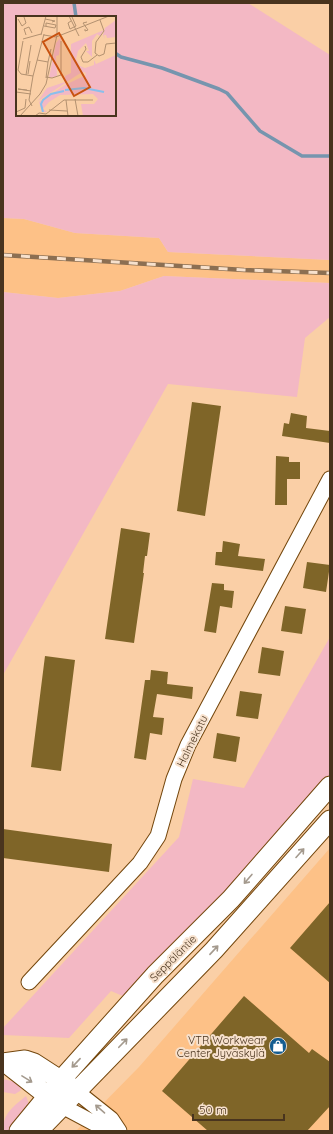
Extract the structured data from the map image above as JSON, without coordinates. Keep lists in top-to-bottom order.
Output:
{
  "streets": {
    "main road": ["Seppäläntie"],
    "street": ["Halmekatu"]
  },
  "places": {
    "shop": ["VTR Workwear Center Jyväskylä"]
  },
  "scale_bar": "50 m"
}
